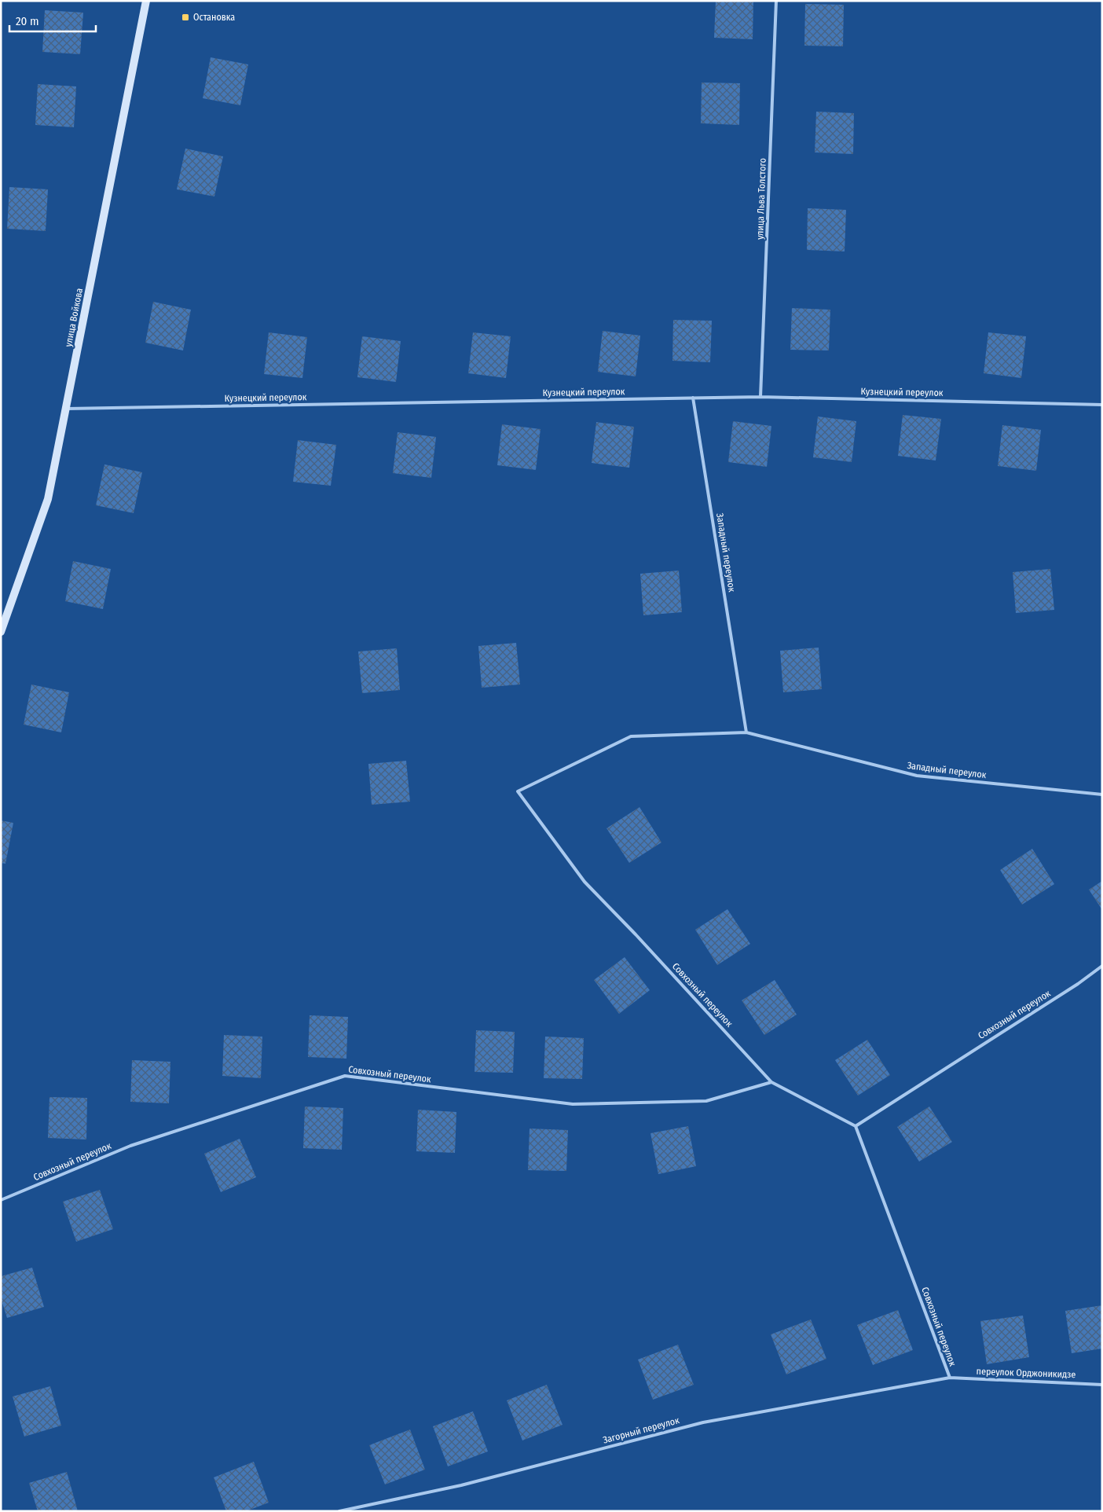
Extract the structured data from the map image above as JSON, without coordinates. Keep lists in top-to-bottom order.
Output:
{
  "streets": {
    "street": ["улица Войкова"],
    "lane": [
      "улица Льва Толстого",
      "Кузнецкий переулок",
      "Западный переулок",
      "Совхозный переулок",
      "переулок Орджоникидзе",
      "Загорный переулок"
    ]
  },
  "crossings": [
    ["улица Льва Толстого", "Кузнецкий переулок"],
    ["улица Войкова", "Кузнецкий переулок"],
    ["Кузнецкий переулок", "Западный переулок"],
    ["Западный переулок", "Совхозный переулок"],
    ["Совхозный переулок", "переулок Орджоникидзе"],
    ["Совхозный переулок", "Загорный переулок"],
    ["переулок Орджоникидзе", "Загорный переулок"]
  ],
  "places": {
    "transit": ["Остановка"]
  },
  "scale_bar": "20 m"
}
